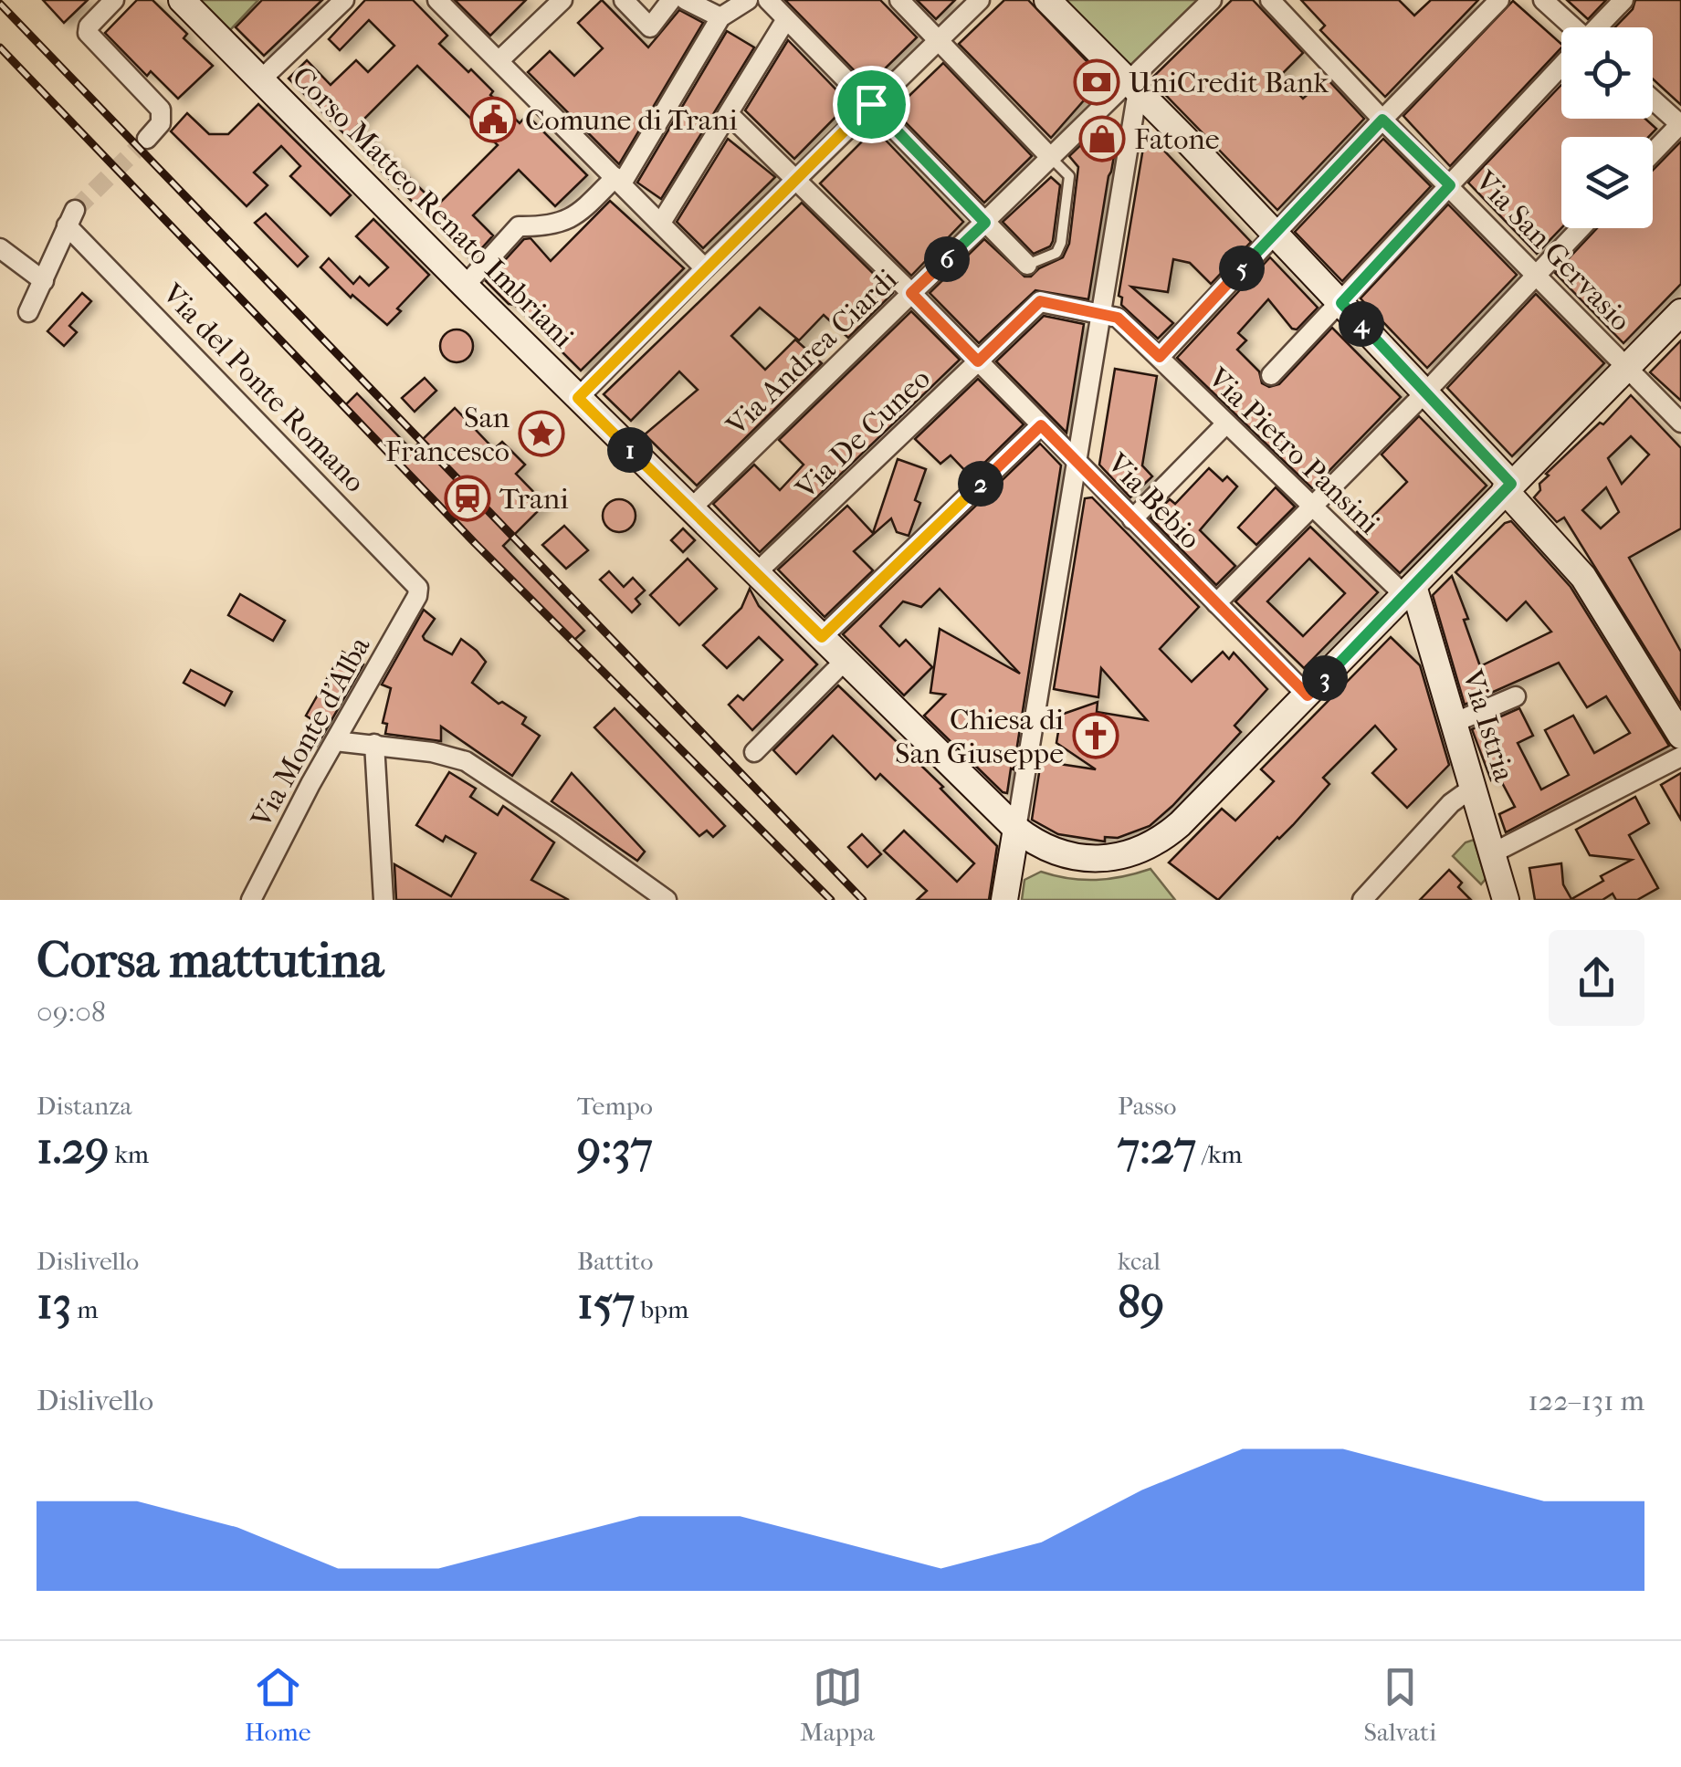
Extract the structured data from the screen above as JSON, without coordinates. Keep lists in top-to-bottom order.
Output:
{
  "streets": {
    "street": [
      "Corso Matteo Renato Imbriani",
      "Via San Gervasio",
      "Via Andrea Ciardi",
      "Via del Ponte Romano",
      "Via De Cuneo",
      "Via Pietro Pansini",
      "Via Bebio",
      "Via Istria",
      "Via Monte d'Alba"
    ]
  },
  "crossings": [
    ["Corso Matteo Renato Imbriani", "Via San Gervasio"],
    ["Corso Matteo Renato Imbriani", "Via Andrea Ciardi"],
    ["Corso Matteo Renato Imbriani", "Via De Cuneo"],
    ["Corso Matteo Renato Imbriani", "Via Pietro Pansini"],
    ["Corso Matteo Renato Imbriani", "Via Bebio"],
    ["Corso Matteo Renato Imbriani", "Via Istria"],
    ["Via Andrea Ciardi", "Via Bebio"],
    ["Via del Ponte Romano", "Via Monte d'Alba"],
    ["Via De Cuneo", "Via Pietro Pansini"],
    ["Via De Cuneo", "Via Bebio"],
    ["Via Pietro Pansini", "Via Istria"]
  ],
  "places": {
    "bank": ["UniCredit Bank"],
    "public building": ["Comune di Trani"],
    "shop": ["Fatone"],
    "place": ["San Francesco"],
    "station": ["Trani"],
    "church": ["Chiesa di San Giuseppe"]
  },
  "page": {
    "pins": [
      "6",
      "5",
      "4",
      "1",
      "2",
      "3"
    ],
    "heading": ["Corsa mattutina", "09:08"],
    "stats": [
      ["Distanza", "1.29 km"],
      ["Tempo", "9:37"],
      ["Passo", "7:27 /km"],
      ["Dislivello", "13 m"],
      ["Battito", "157 bpm"],
      ["kcal", "89"]
    ],
    "chart": ["Dislivello", "122–131 m"],
    "tabs": ["Home", "Mappa", "Salvati"]
  }
}
